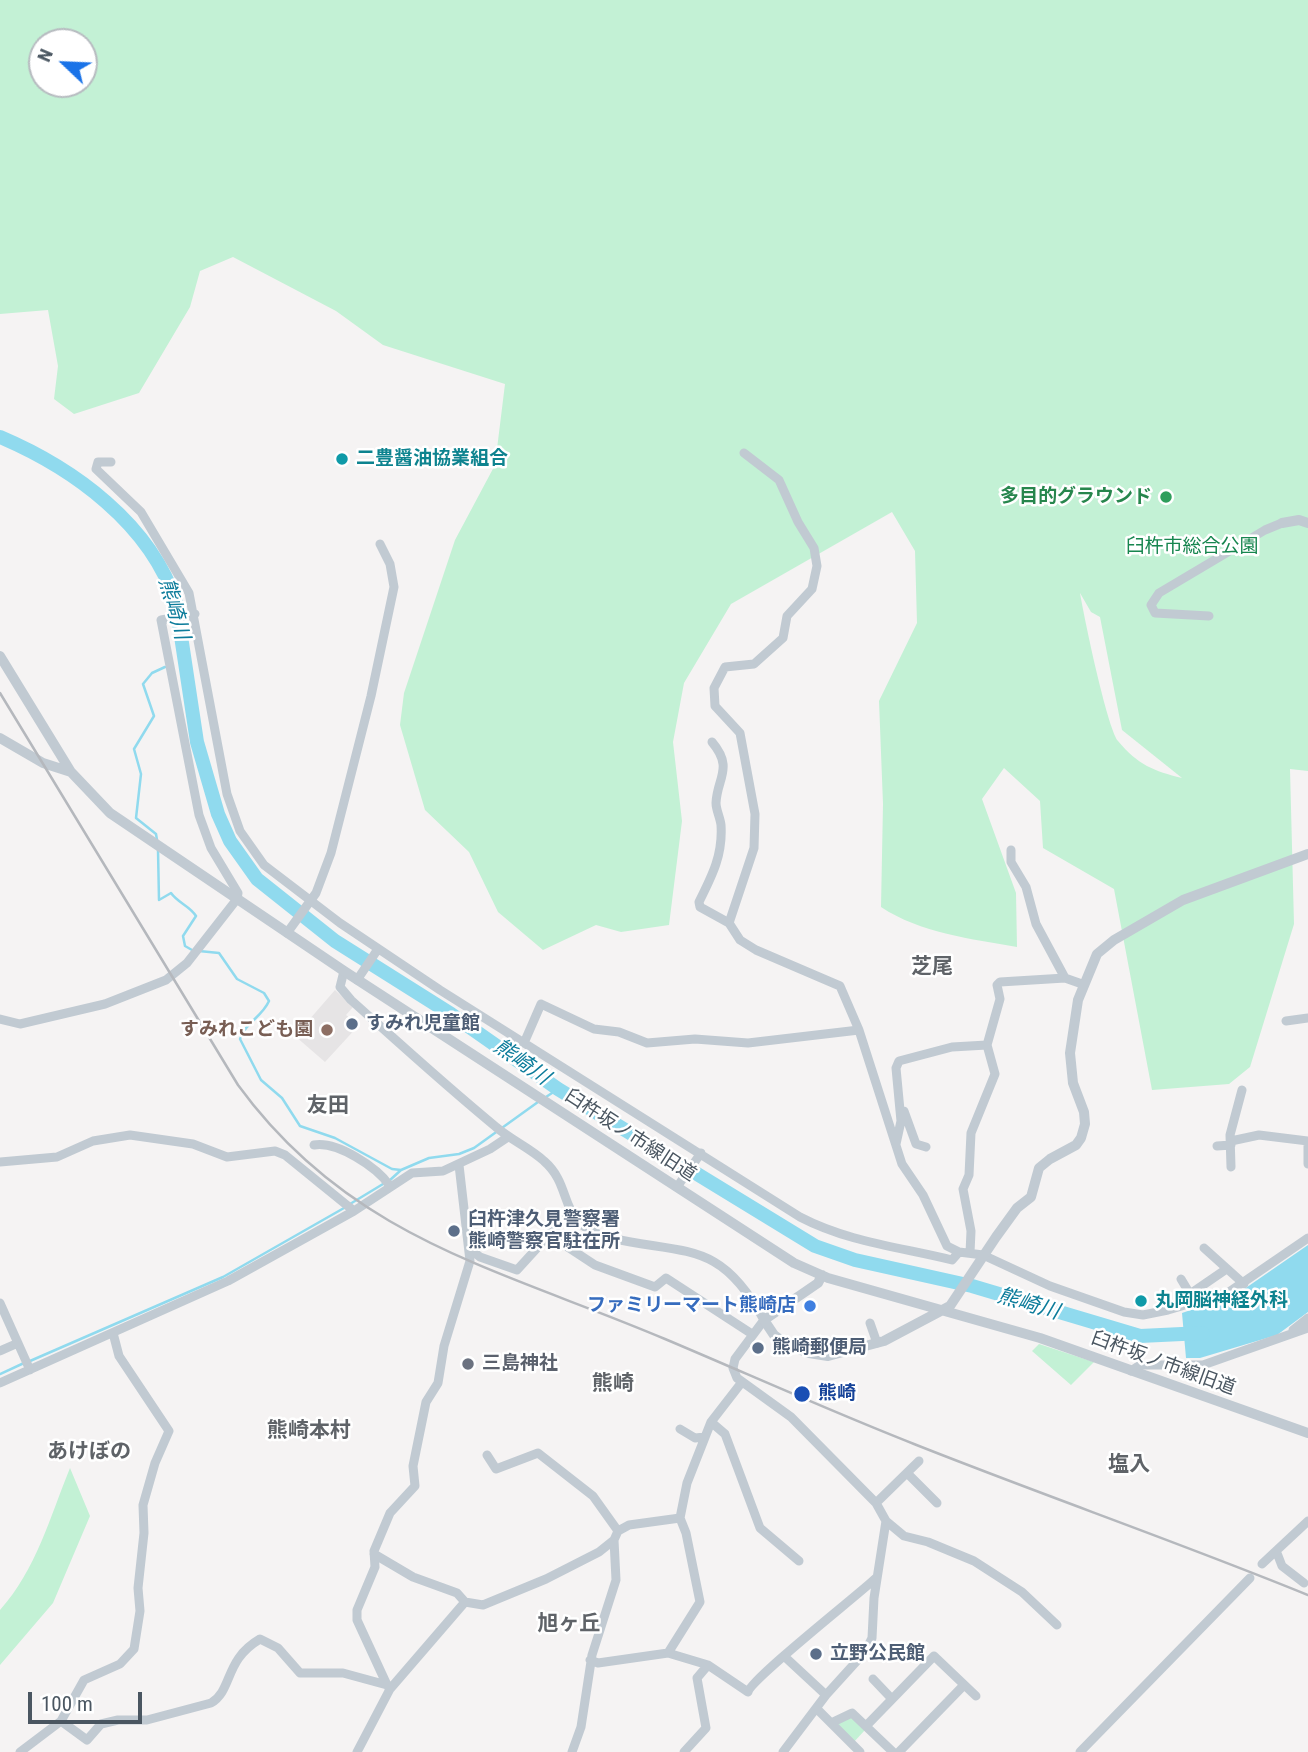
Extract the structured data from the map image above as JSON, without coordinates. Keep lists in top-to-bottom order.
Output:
{
  "streets": {
    "street": ["臼杵坂ノ市線旧道"]
  },
  "districts": [
    "芝尾",
    "友田",
    "熊崎",
    "熊崎本村",
    "あけぼの",
    "塩入",
    "旭ヶ丘"
  ],
  "water": ["熊崎川"],
  "parks": ["臼杵市総合公園"],
  "places": [
    "二豊醤油協業組合",
    "多目的グラウンド",
    "すみれ児童館",
    "すみれこども園",
    "臼杵津久見警察署 熊崎警察官駐在所",
    "丸岡脳神経外科",
    "ファミリーマート熊崎店",
    "熊崎郵便局",
    "三島神社",
    "熊崎",
    "立野公民館"
  ],
  "scale_bar": "100 m",
  "north": "top left"
}
